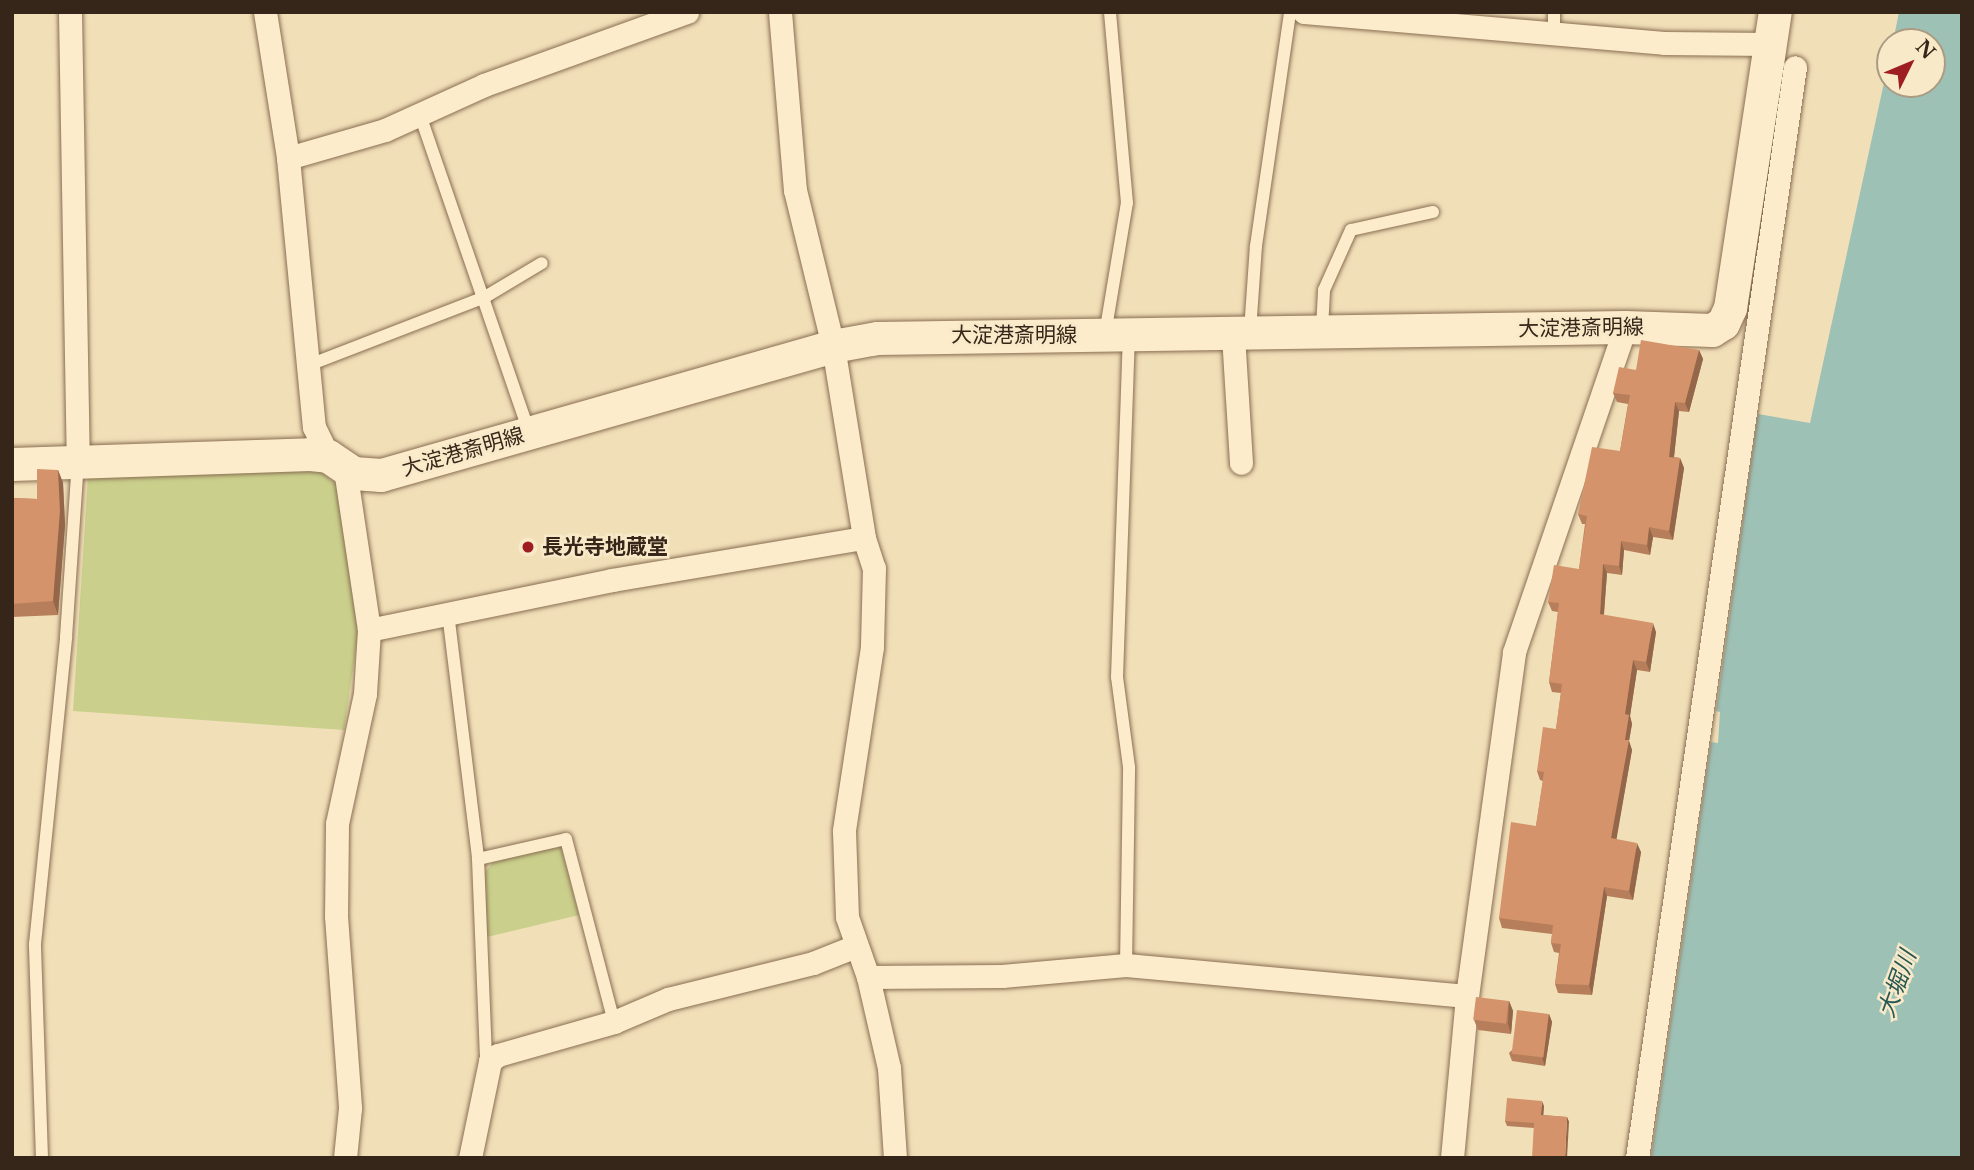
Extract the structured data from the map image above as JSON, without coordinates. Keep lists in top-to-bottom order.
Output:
{
  "streets": {
    "main road": ["大淀港斎明線"]
  },
  "water": ["大堀川"],
  "places": ["長光寺地蔵堂"],
  "north": "top right"
}
